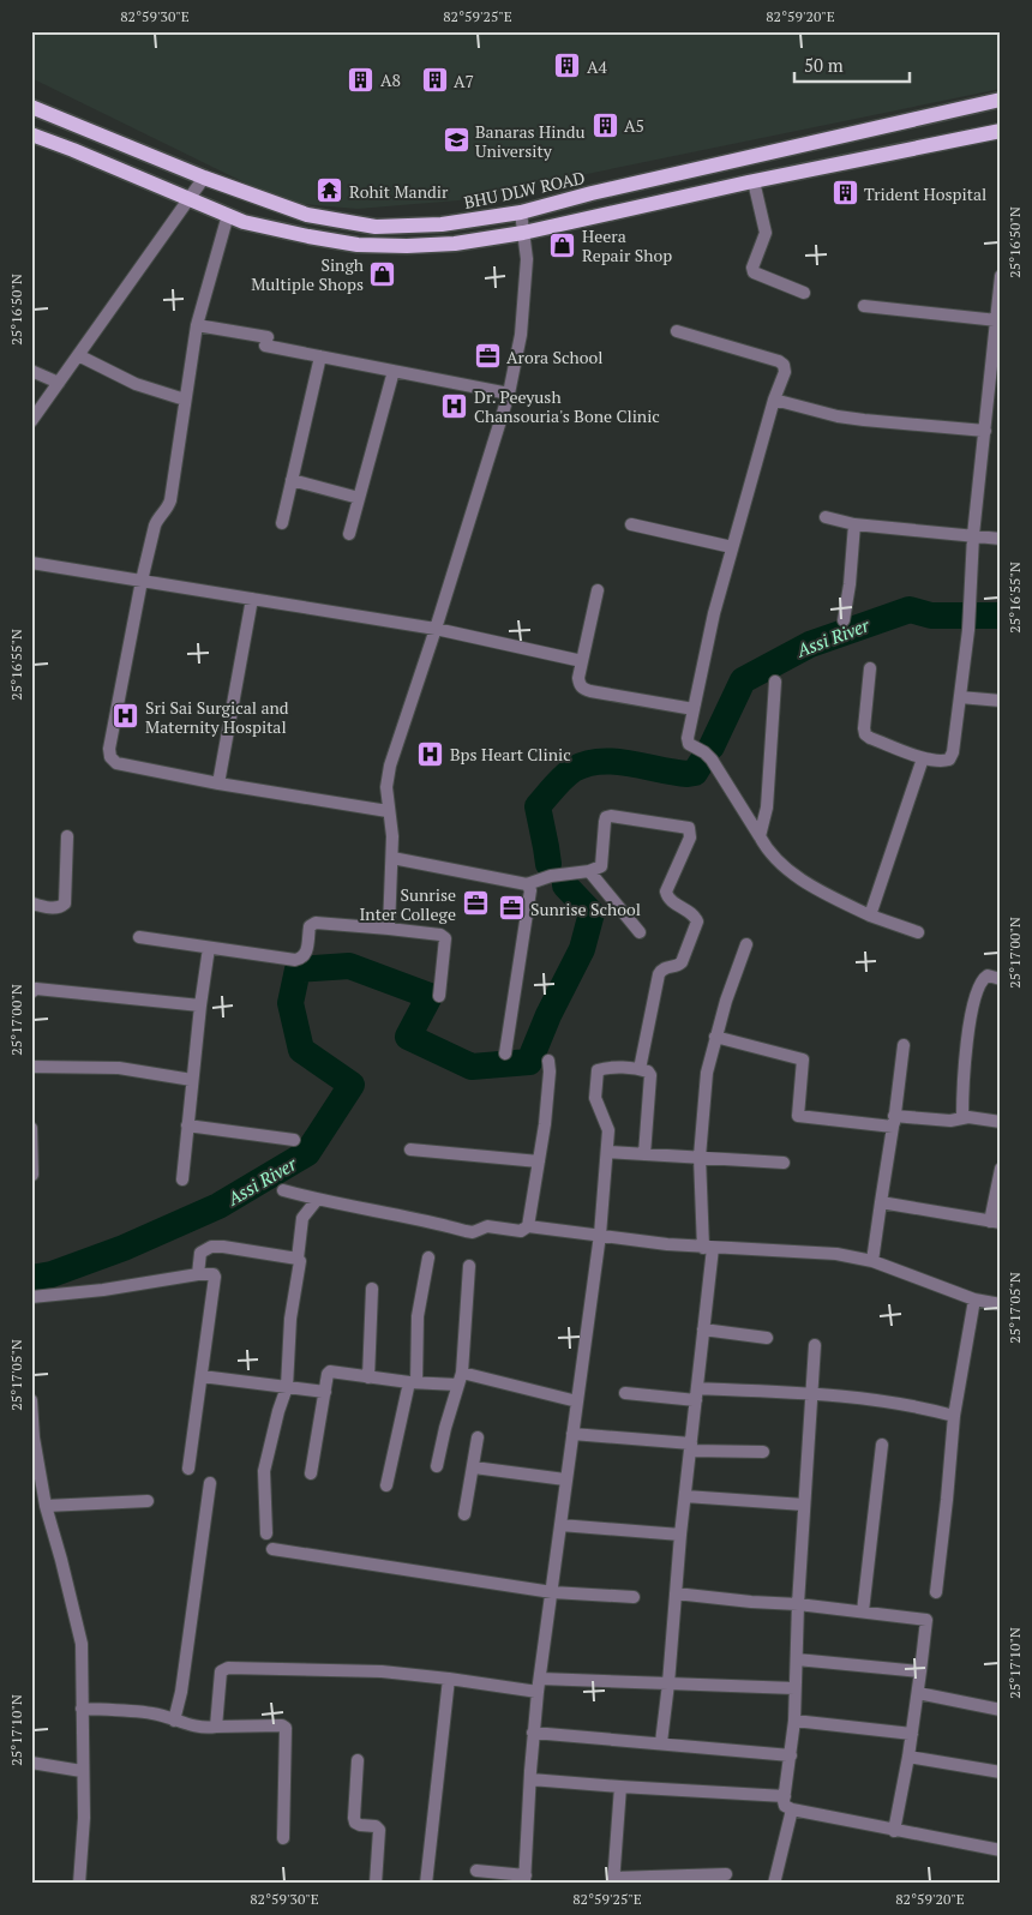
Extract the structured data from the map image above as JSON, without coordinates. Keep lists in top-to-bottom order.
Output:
{
  "streets": {
    "main road": ["BHU DLW ROAD"]
  },
  "water": ["Assi River"],
  "places": {
    "building": [
      "A4",
      "A8",
      "A7",
      "A5",
      "Trident Hospital"
    ],
    "school or university": ["Banaras Hindu University"],
    "temple": ["Rohit Mandir"],
    "shop": ["Heera Repair Shop", "Singh Multiple Shops"],
    "office": ["Arora School", "Sunrise Inter College", "Sunrise School"],
    "hospital": ["Dr. Peeyush Chansouria's Bone Clinic", "Sri Sai Surgical and Maternity Hospital", "Bps Heart Clinic"]
  },
  "scale_bar": "50 m",
  "coordinates": [
    "82°59'30\"E",
    "82°59'25\"E",
    "82°59'20\"E",
    "25°16'50\"N",
    "25°16'55\"N",
    "25°17'00\"N",
    "25°17'05\"N",
    "25°17'10\"N"
  ]
}
